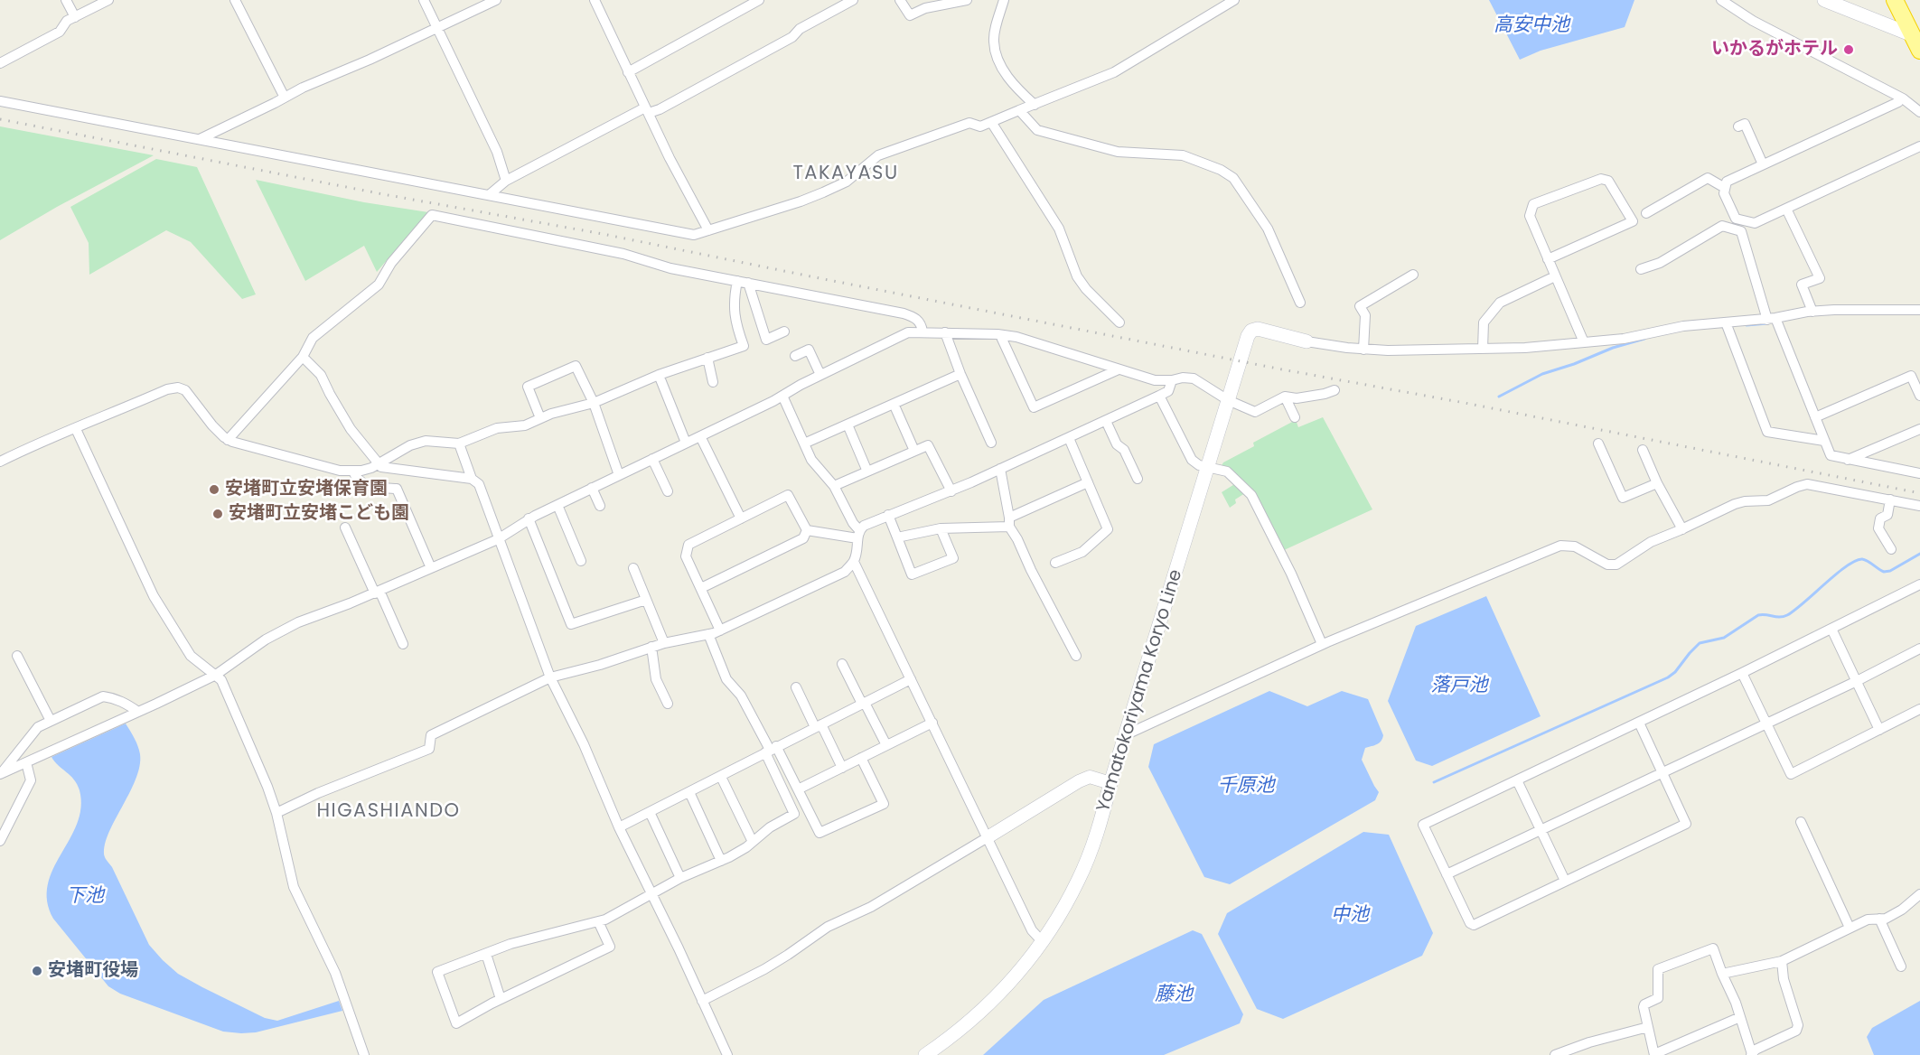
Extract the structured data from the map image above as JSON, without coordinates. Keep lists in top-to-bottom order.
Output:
{
  "streets": {
    "main road": ["Yamatokoriyama Koryo Line"]
  },
  "districts": ["TAKAYASU", "HIGASHIANDO"],
  "water": [
    "高安中池",
    "落戸池",
    "千原池",
    "下池",
    "中池",
    "藤池"
  ],
  "places": [
    "いかるがホテル",
    "安堵町立安堵保育園",
    "安堵町立安堵こども園",
    "安堵町役場"
  ]
}
